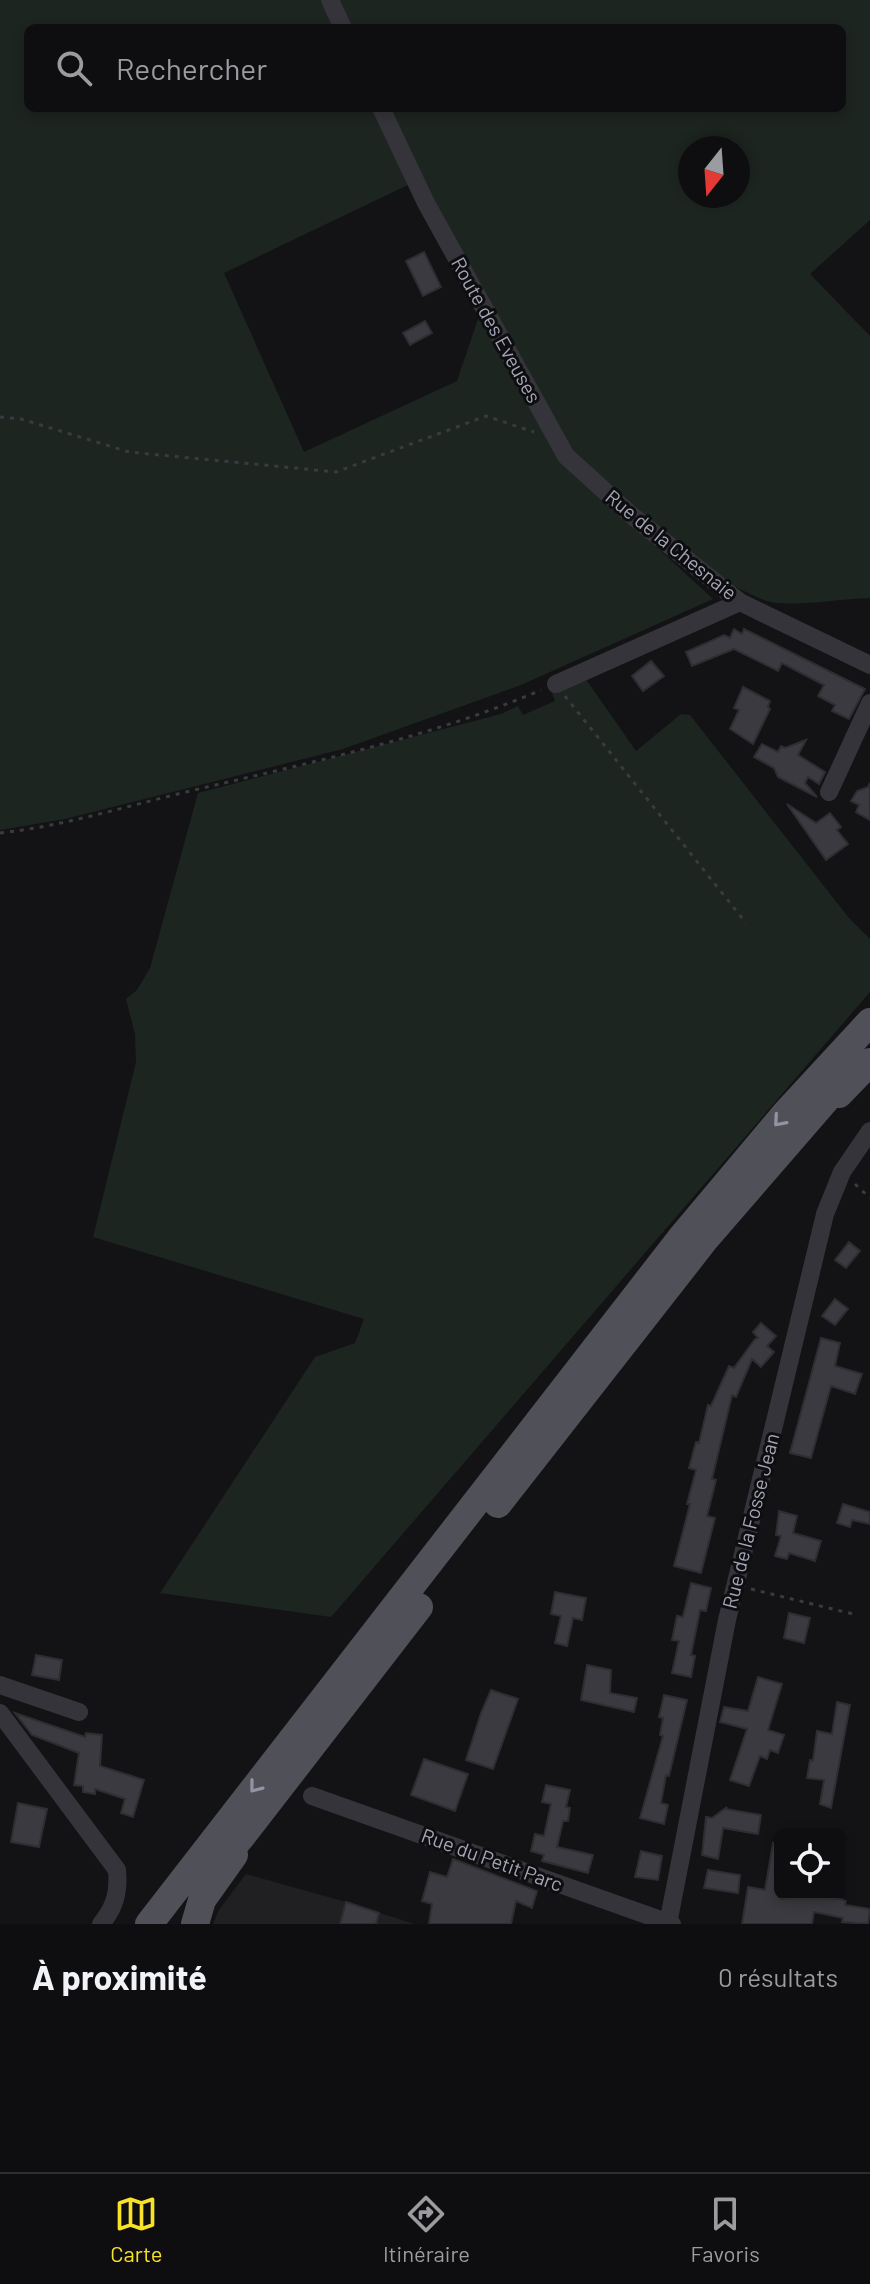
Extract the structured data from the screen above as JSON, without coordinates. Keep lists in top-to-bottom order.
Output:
{
  "streets": {
    "street": [
      "Route des Eveuses",
      "Rue de la Chesnaie",
      "Rue de la Fosse Jean",
      "Rue du Petit Parc"
    ]
  },
  "crossings": [
    ["Route des Eveuses", "Rue de la Chesnaie"],
    ["Rue de la Fosse Jean", "Rue du Petit Parc"]
  ],
  "north": "bottom",
  "page": {
    "search": "Rechercher",
    "heading": ["À proximité", "0 résultats"],
    "nav": ["Carte", "Itinéraire", "Favoris"]
  }
}
